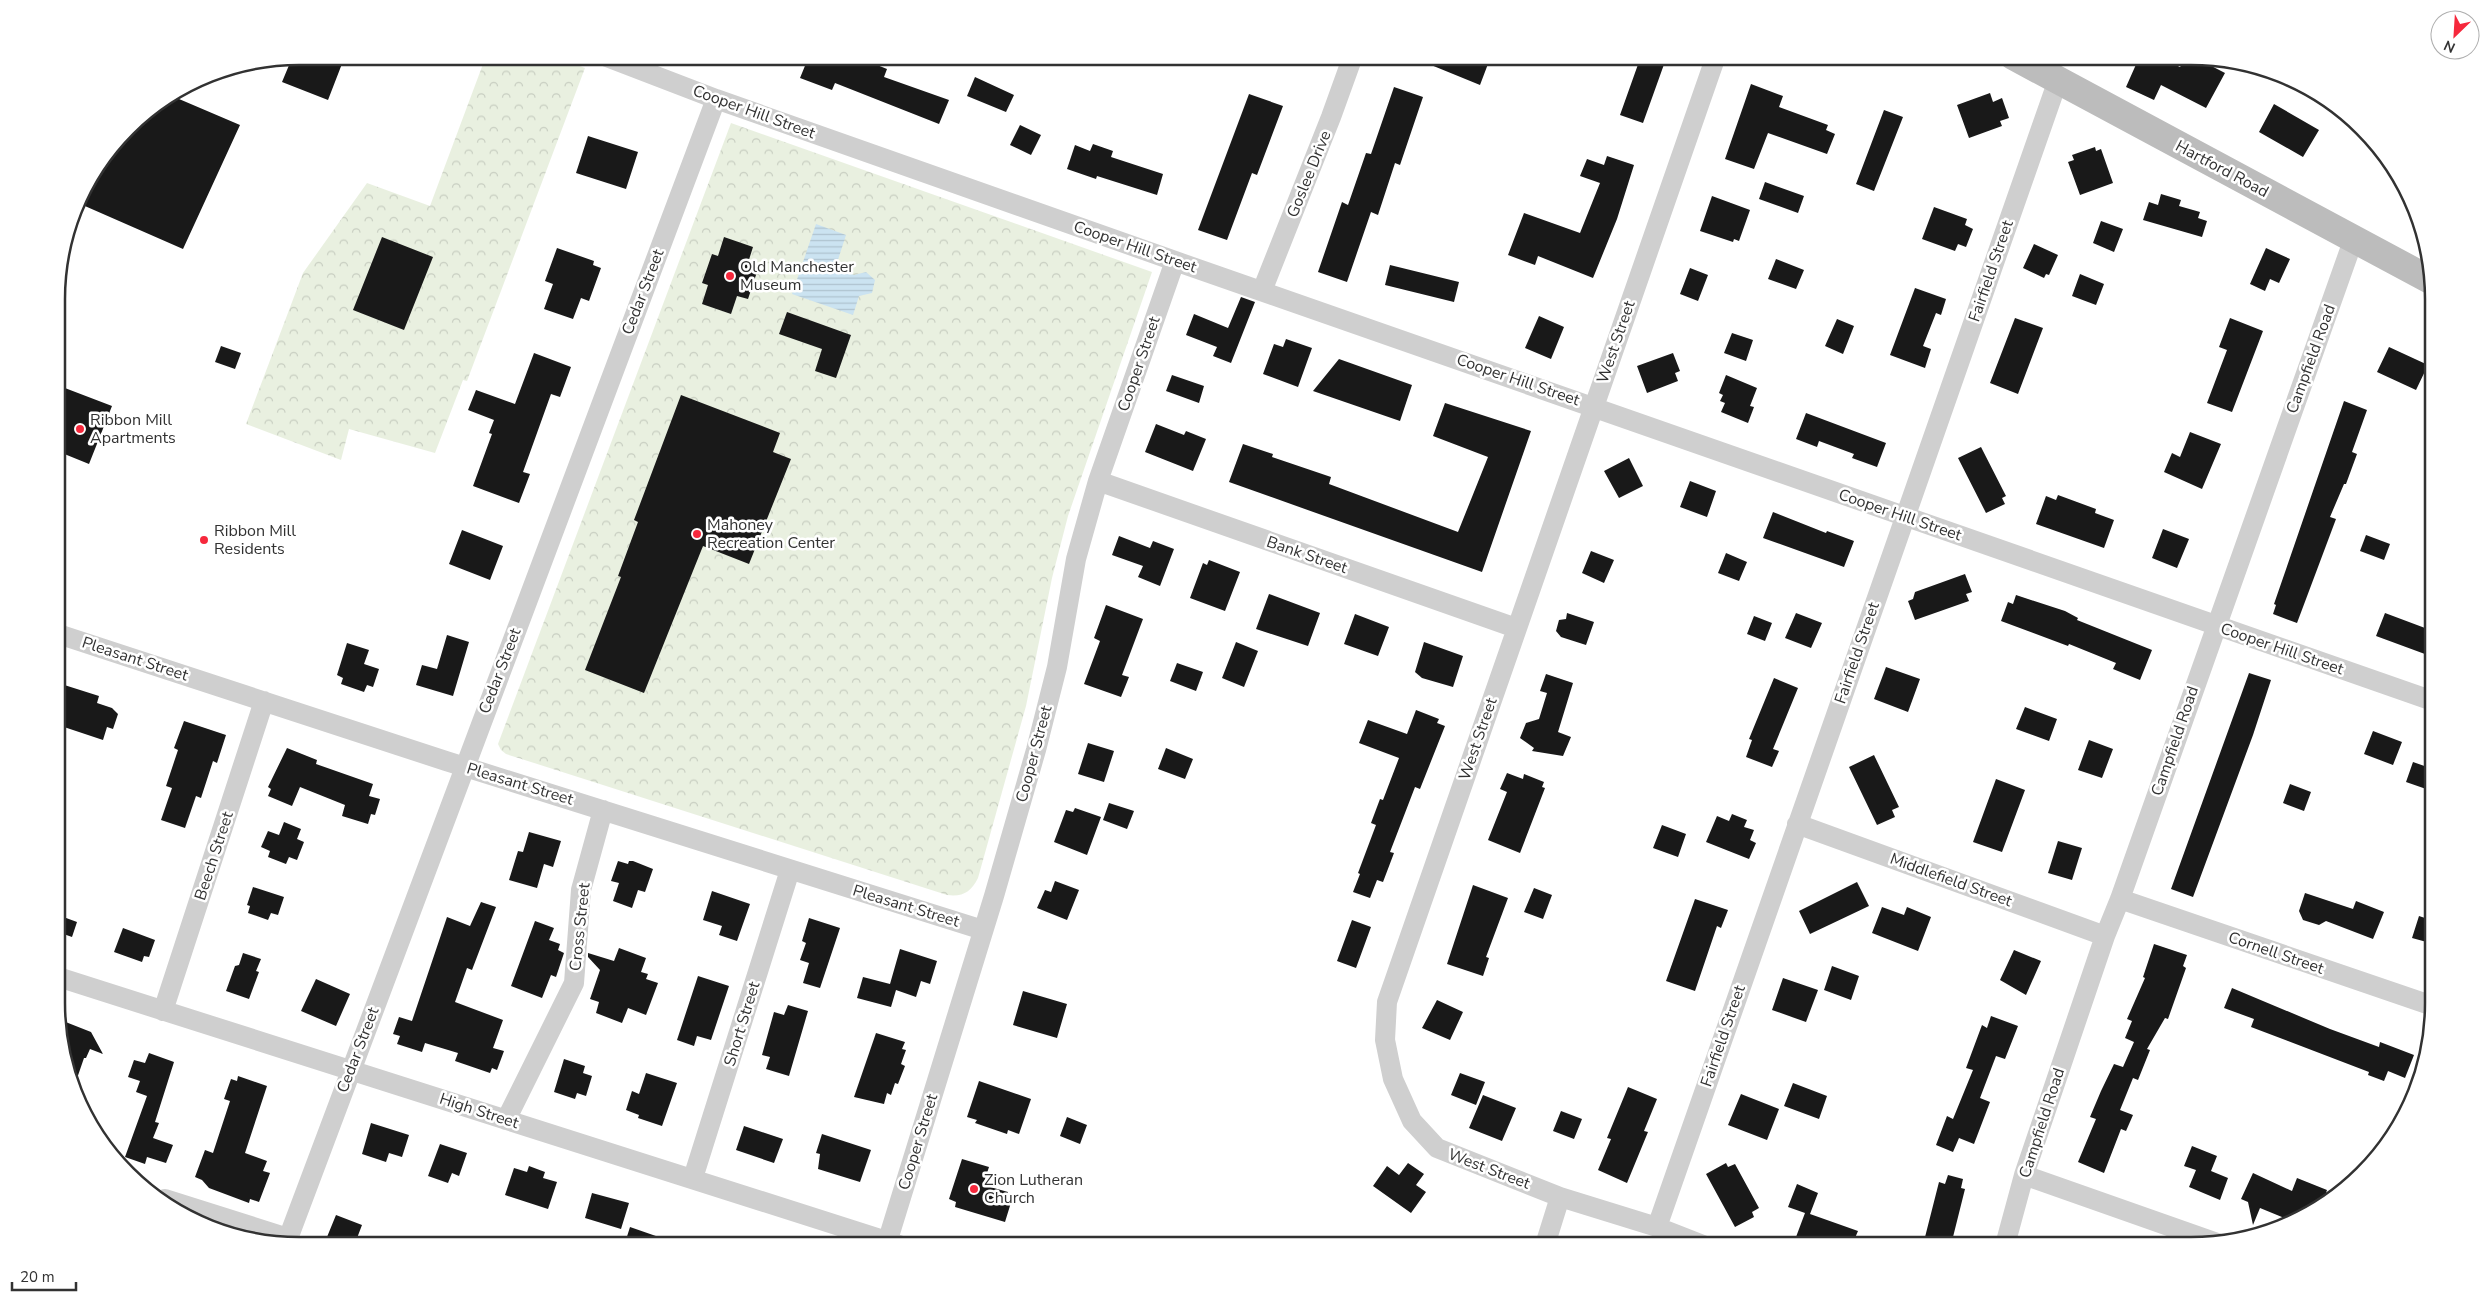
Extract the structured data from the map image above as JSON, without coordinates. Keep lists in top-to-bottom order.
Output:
{
  "streets": {
    "main road": ["Hartford Road"],
    "street": [
      "Cooper Hill Street",
      "Goslee Drive",
      "Fairfield Street",
      "Cedar Street",
      "West Street",
      "Campfield Road",
      "Cooper Street",
      "Bank Street",
      "Pleasant Street",
      "Beech Street",
      "Middlefield Street",
      "Cross Street",
      "Cornell Street",
      "Short Street",
      "High Street"
    ]
  },
  "crossings": [
    ["Cooper Hill Street", "Goslee Drive"],
    ["Cooper Hill Street", "Fairfield Street"],
    ["Cooper Hill Street", "Cedar Street"],
    ["Cooper Hill Street", "West Street"],
    ["Cooper Hill Street", "Campfield Road"],
    ["Cooper Hill Street", "Cooper Street"],
    ["Hartford Road", "Fairfield Street"],
    ["Hartford Road", "Campfield Road"],
    ["Fairfield Street", "West Street"],
    ["Fairfield Street", "Middlefield Street"],
    ["Cedar Street", "Pleasant Street"],
    ["Cedar Street", "High Street"],
    ["West Street", "Bank Street"],
    ["Campfield Road", "Middlefield Street"],
    ["Campfield Road", "Cornell Street"],
    ["Cooper Street", "Bank Street"],
    ["Cooper Street", "Pleasant Street"],
    ["Pleasant Street", "Beech Street"],
    ["Pleasant Street", "Cross Street"],
    ["Pleasant Street", "Short Street"],
    ["Beech Street", "High Street"],
    ["Cross Street", "High Street"],
    ["Short Street", "High Street"]
  ],
  "places": [
    "Old Manchester Museum",
    "Ribbon Mill Apartments",
    "Mahoney Recreation Center",
    "Ribbon Mill Residents",
    "Zion Lutheran Church"
  ],
  "scale_bar": "20 m",
  "north": "bottom left"
}
